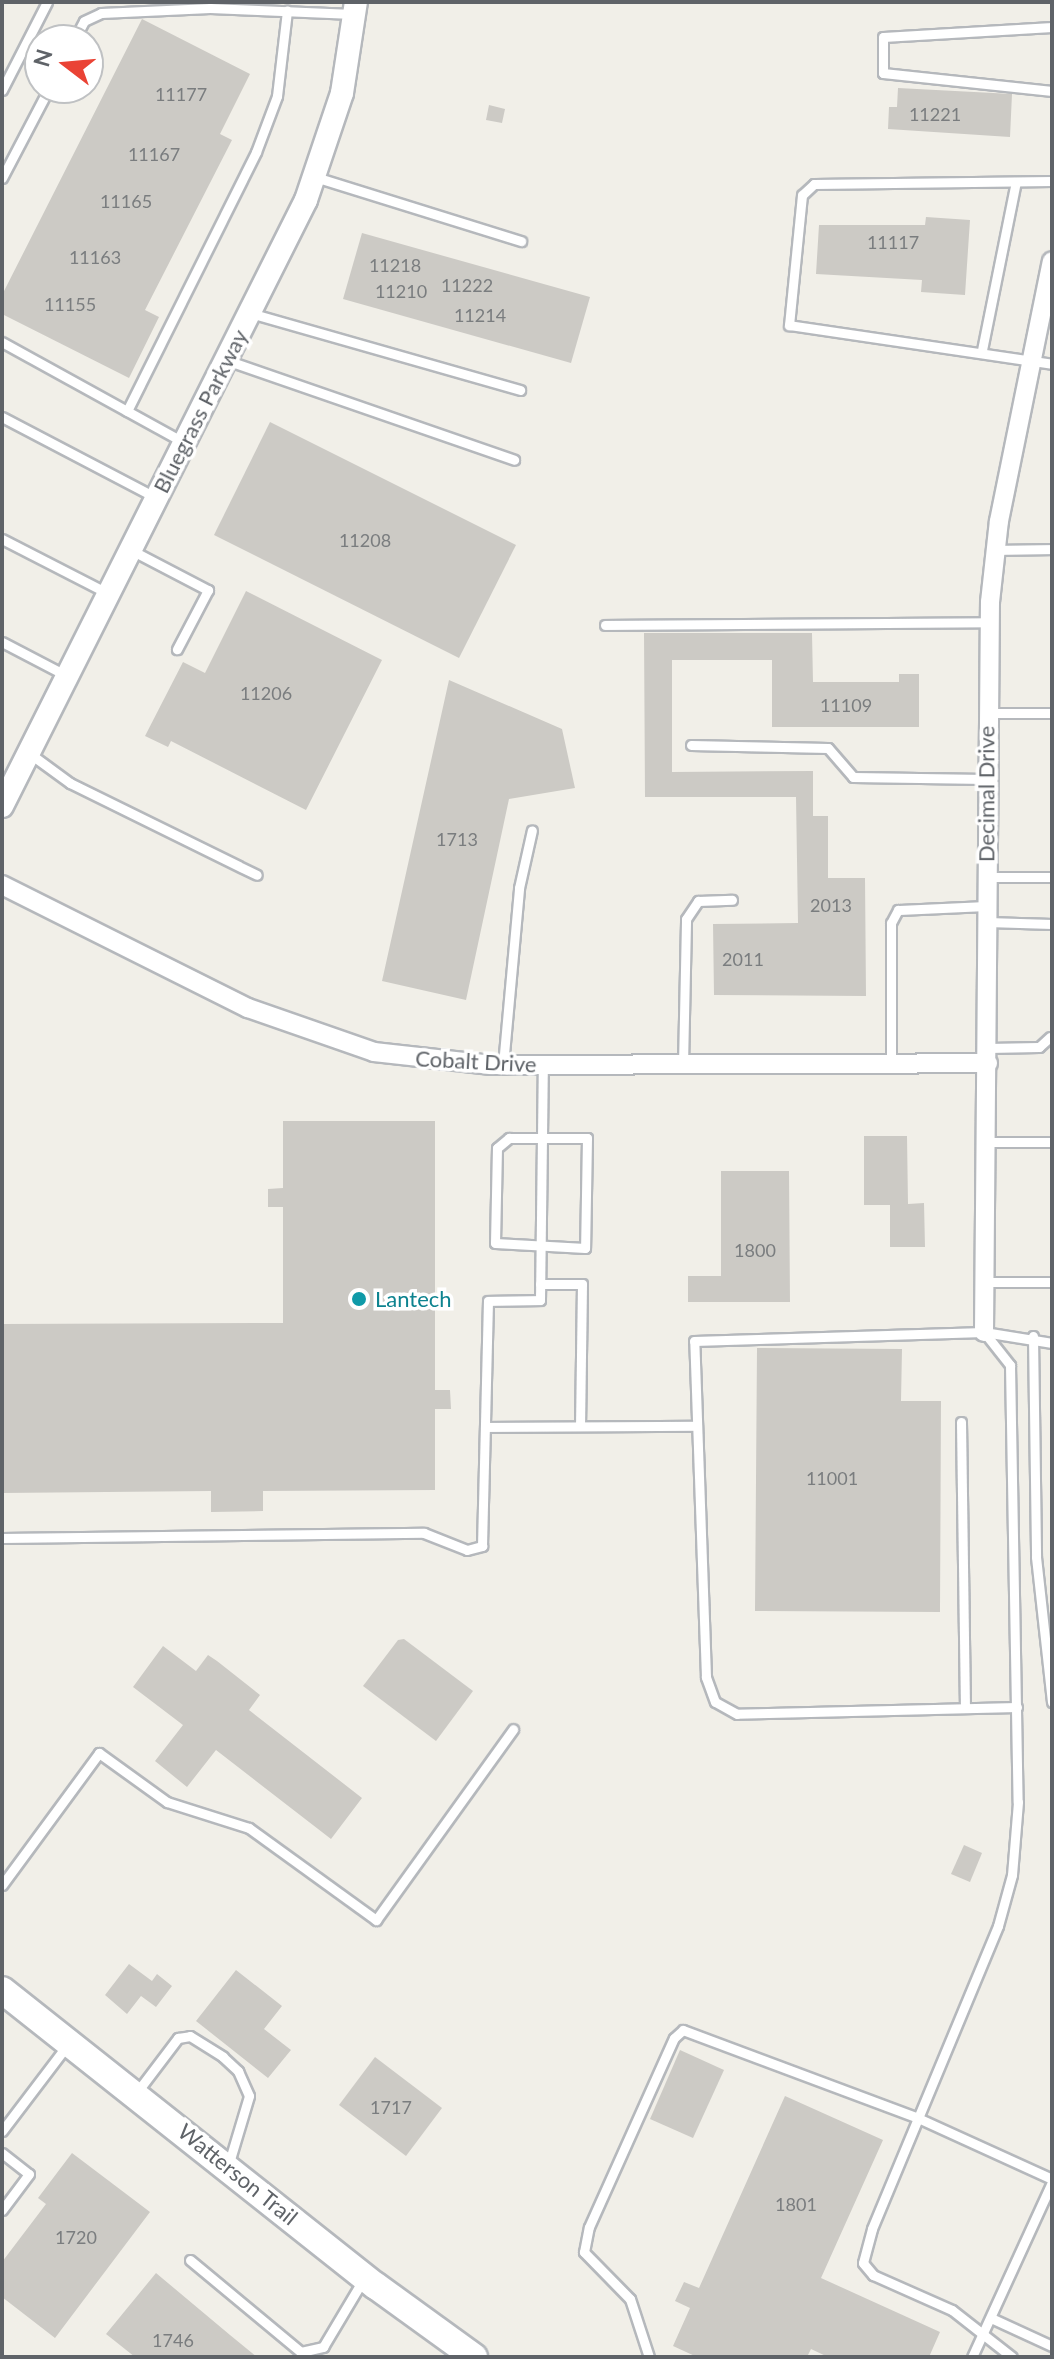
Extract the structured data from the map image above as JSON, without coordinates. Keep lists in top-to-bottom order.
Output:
{
  "streets": {
    "main road": ["Watterson Trail"],
    "street": ["Bluegrass Parkway", "Decimal Drive", "Cobalt Drive"]
  },
  "crossings": [
    ["Decimal Drive", "Cobalt Drive"]
  ],
  "places": ["Lantech"],
  "house_numbers": [
    "11177",
    "11221",
    "11167",
    "11165",
    "11117",
    "11163",
    "11218",
    "11222",
    "11210",
    "11155",
    "11214",
    "11208",
    "11206",
    "11109",
    "1713",
    "2013",
    "2011",
    "1800",
    "11001",
    "1717",
    "1801",
    "1720",
    "1746"
  ],
  "north": "left"
}
